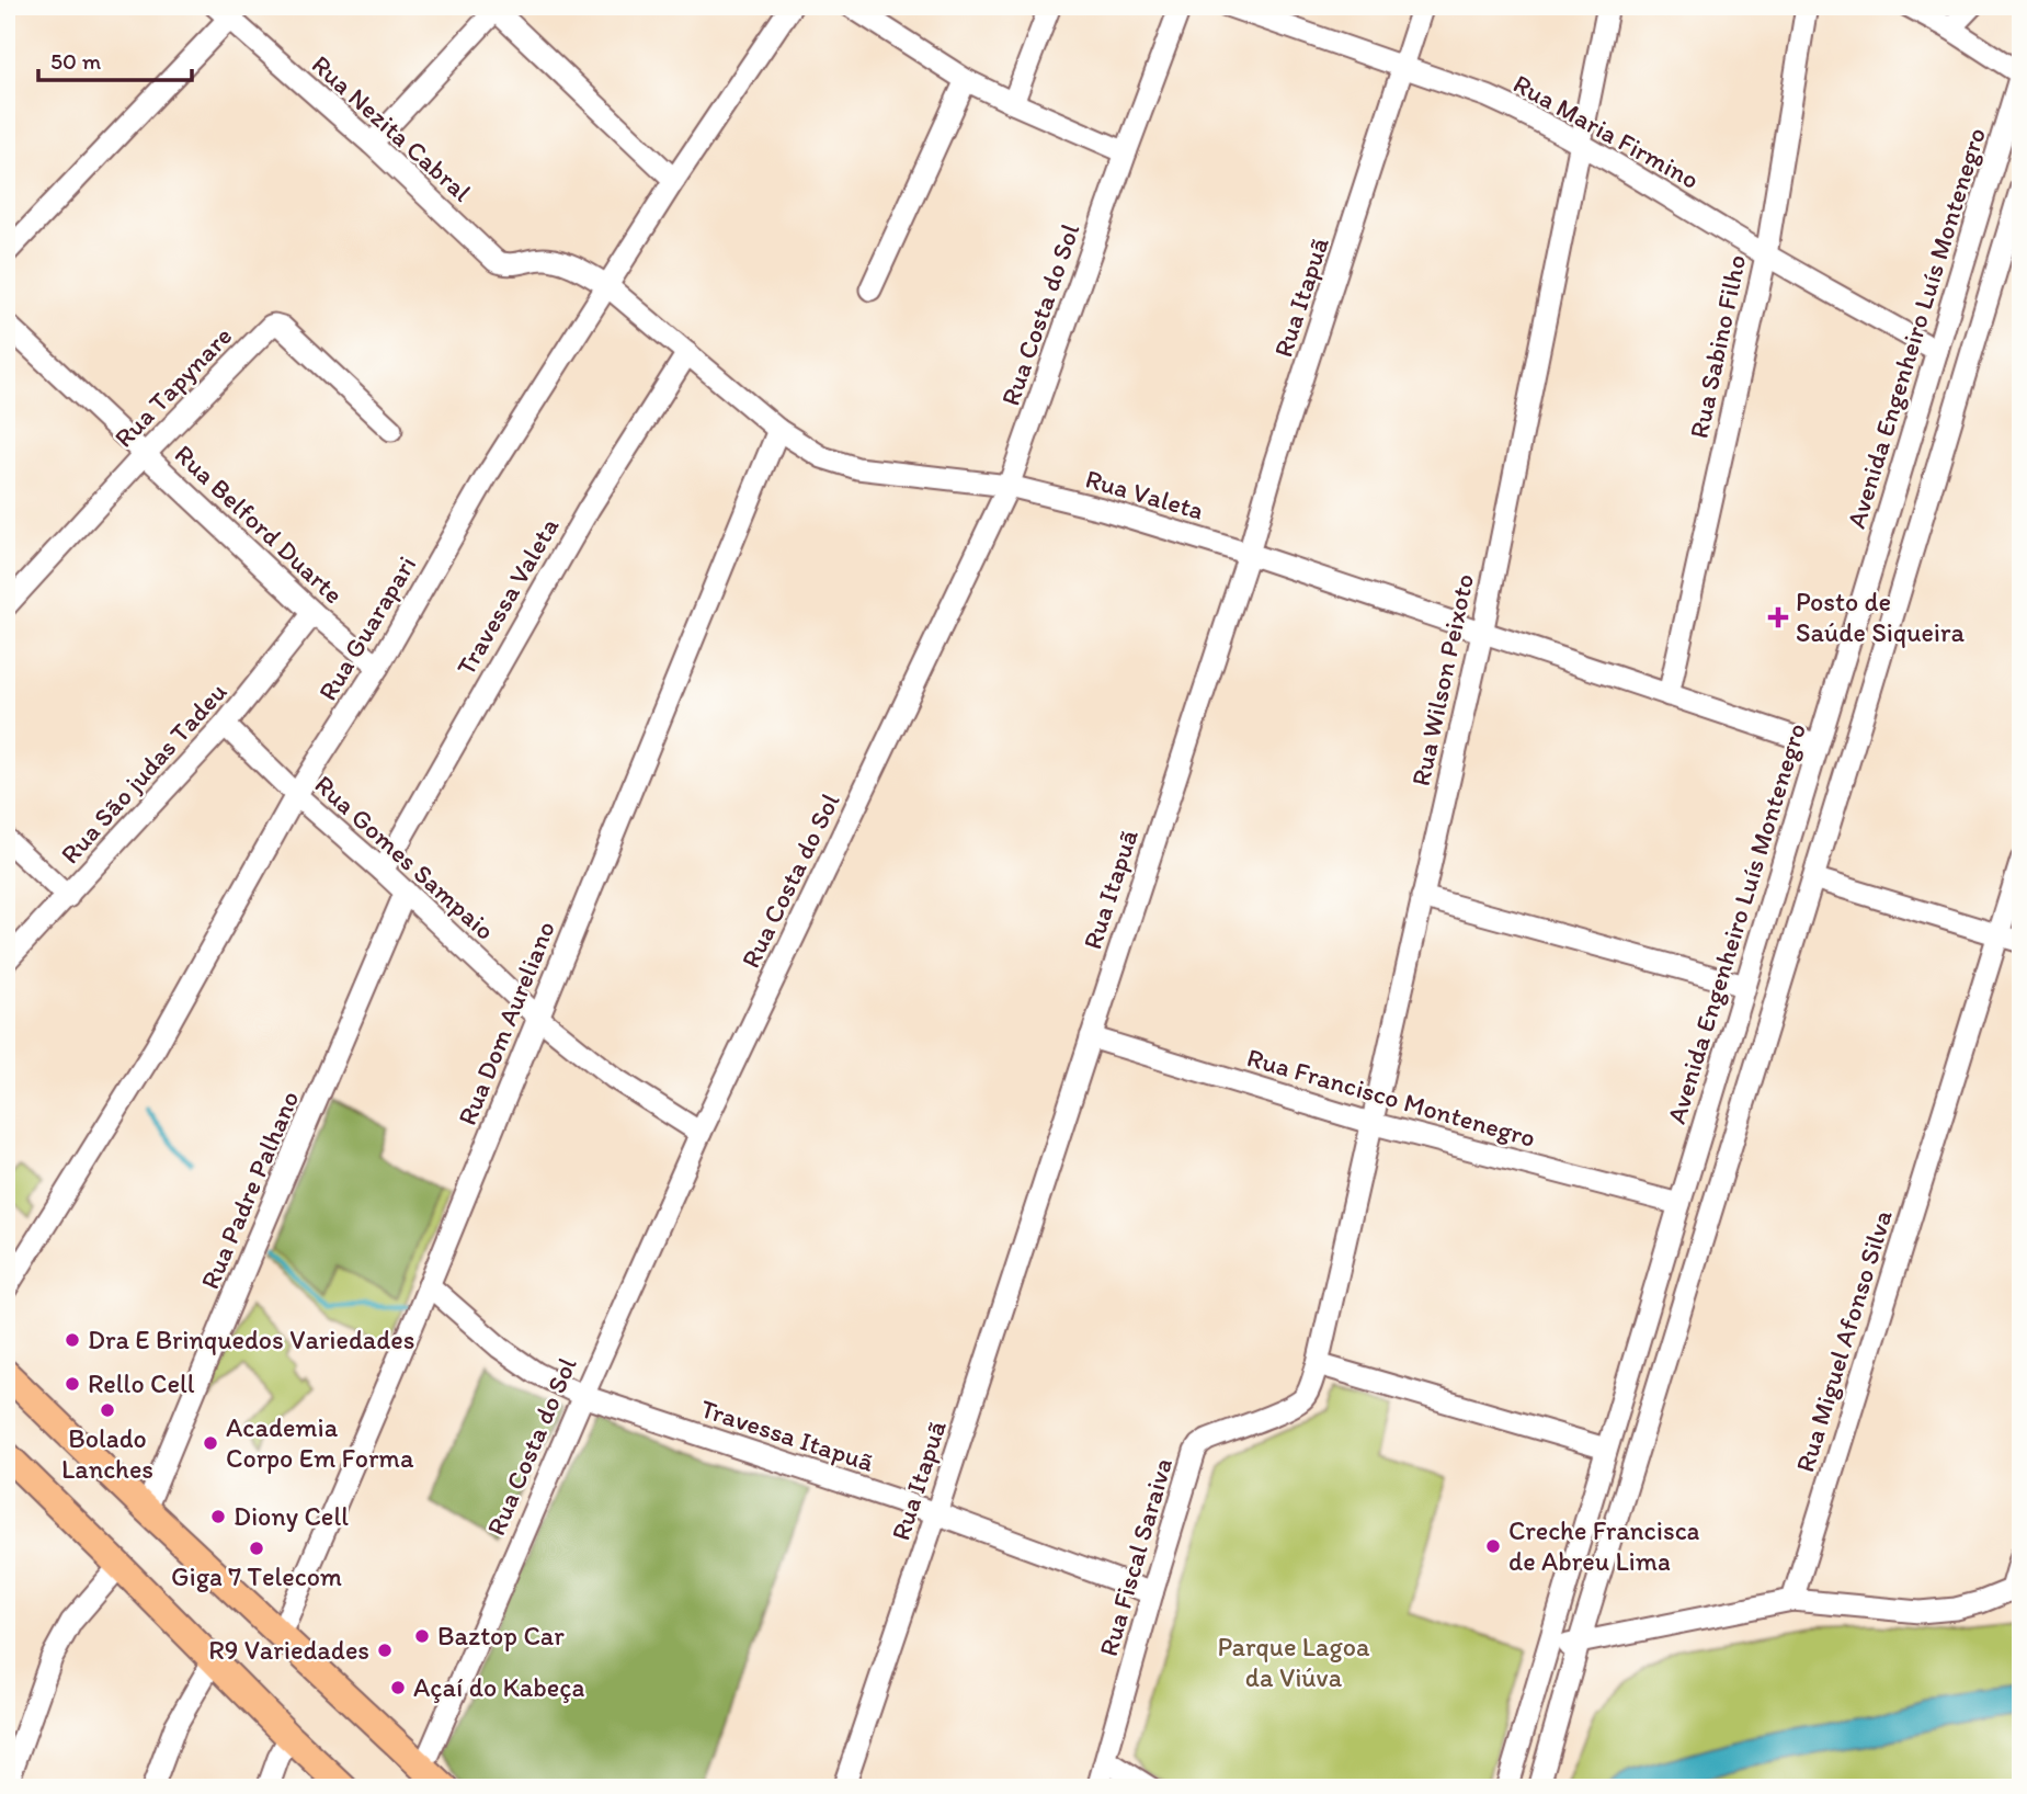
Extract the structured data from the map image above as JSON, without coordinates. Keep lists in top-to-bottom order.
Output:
{
  "streets": {
    "street": [
      "Rua Nezita Cabral",
      "Rua Maria Firmino",
      "Rua Itapuã",
      "Rua Costa do Sol",
      "Avenida Engenheiro Luís Montenegro",
      "Rua Sabino Filho",
      "Rua Tapynare",
      "Rua Valeta",
      "Rua Belford Duarte",
      "Travessa Valeta",
      "Rua Guarapari",
      "Rua Wilson Peixoto",
      "Rua São judas Tadeu",
      "Rua Gomes Sampaio",
      "Rua Dom Aureliano",
      "Rua Francisco Montenegro",
      "Rua Padre Palhano",
      "Rua Miguel Afonso Silva",
      "Travessa Itapuã",
      "Rua Fiscal Saraiva"
    ]
  },
  "crossings": [
    ["Rua Nezita Cabral", "Rua Valeta"],
    ["Rua Maria Firmino", "Rua Itapuã"],
    ["Rua Maria Firmino", "Avenida Engenheiro Luís Montenegro"],
    ["Rua Maria Firmino", "Rua Sabino Filho"],
    ["Rua Maria Firmino", "Rua Wilson Peixoto"],
    ["Rua Itapuã", "Rua Valeta"],
    ["Rua Itapuã", "Rua Francisco Montenegro"],
    ["Rua Itapuã", "Travessa Itapuã"],
    ["Rua Costa do Sol", "Rua Valeta"],
    ["Rua Costa do Sol", "Rua Gomes Sampaio"],
    ["Rua Costa do Sol", "Travessa Itapuã"],
    ["Avenida Engenheiro Luís Montenegro", "Rua Valeta"],
    ["Avenida Engenheiro Luís Montenegro", "Rua Francisco Montenegro"],
    ["Rua Sabino Filho", "Rua Valeta"],
    ["Rua Tapynare", "Rua Belford Duarte"],
    ["Rua Valeta", "Travessa Valeta"],
    ["Rua Valeta", "Rua Guarapari"],
    ["Rua Valeta", "Rua Wilson Peixoto"],
    ["Rua Valeta", "Rua Dom Aureliano"],
    ["Rua Belford Duarte", "Rua Guarapari"],
    ["Rua Belford Duarte", "Rua São judas Tadeu"],
    ["Travessa Valeta", "Rua Gomes Sampaio"],
    ["Rua Guarapari", "Rua Gomes Sampaio"],
    ["Rua Wilson Peixoto", "Rua Francisco Montenegro"],
    ["Rua Wilson Peixoto", "Rua Fiscal Saraiva"],
    ["Rua São judas Tadeu", "Rua Gomes Sampaio"],
    ["Rua Gomes Sampaio", "Rua Dom Aureliano"],
    ["Rua Gomes Sampaio", "Rua Padre Palhano"],
    ["Rua Dom Aureliano", "Travessa Itapuã"],
    ["Travessa Itapuã", "Rua Fiscal Saraiva"]
  ],
  "parks": ["Parque Lagoa da Viúva"],
  "places": {
    "health": ["Posto de Saúde Siqueira"],
    "other": [
      "Dra E Brinquedos Variedades",
      "Rello Cell",
      "Bolado Lanches",
      "Academia Corpo Em Forma",
      "Diony Cell",
      "Creche Francisca de Abreu Lima",
      "Giga 7 Telecom",
      "Baztop Car",
      "R9 Variedades",
      "Açaí do Kabeça"
    ]
  },
  "scale_bar": "50 m"
}
